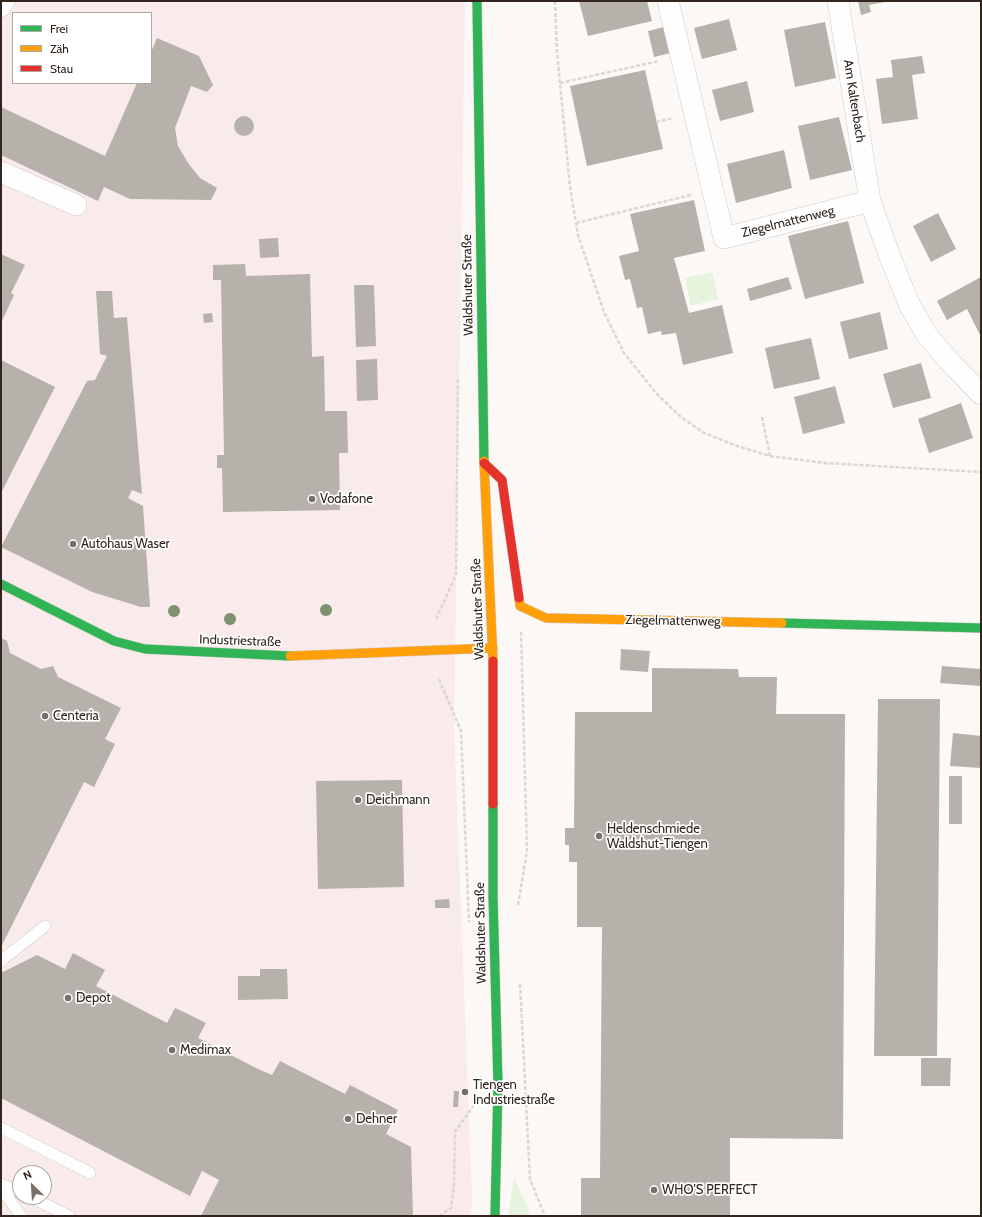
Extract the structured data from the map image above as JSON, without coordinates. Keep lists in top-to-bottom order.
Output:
{
  "streets": {
    "main road": ["Ziegelmattenweg", "Waldshuter Straße", "Industriestraße"],
    "street": ["Am Kaltenbach"]
  },
  "crossings": [
    ["Am Kaltenbach", "Ziegelmattenweg"],
    ["Waldshuter Straße", "Industriestraße"]
  ],
  "places": [
    "Vodafone",
    "Autohaus Waser",
    "Centeria",
    "Deichmann",
    "Heldenschmiede Waldshut-Tiengen",
    "Depot",
    "Medimax",
    "Tiengen Industriestraße",
    "Dehner",
    "WHO'S PERFECT"
  ],
  "legend": ["Frei", "Zäh", "Stau"],
  "north": "top left"
}
